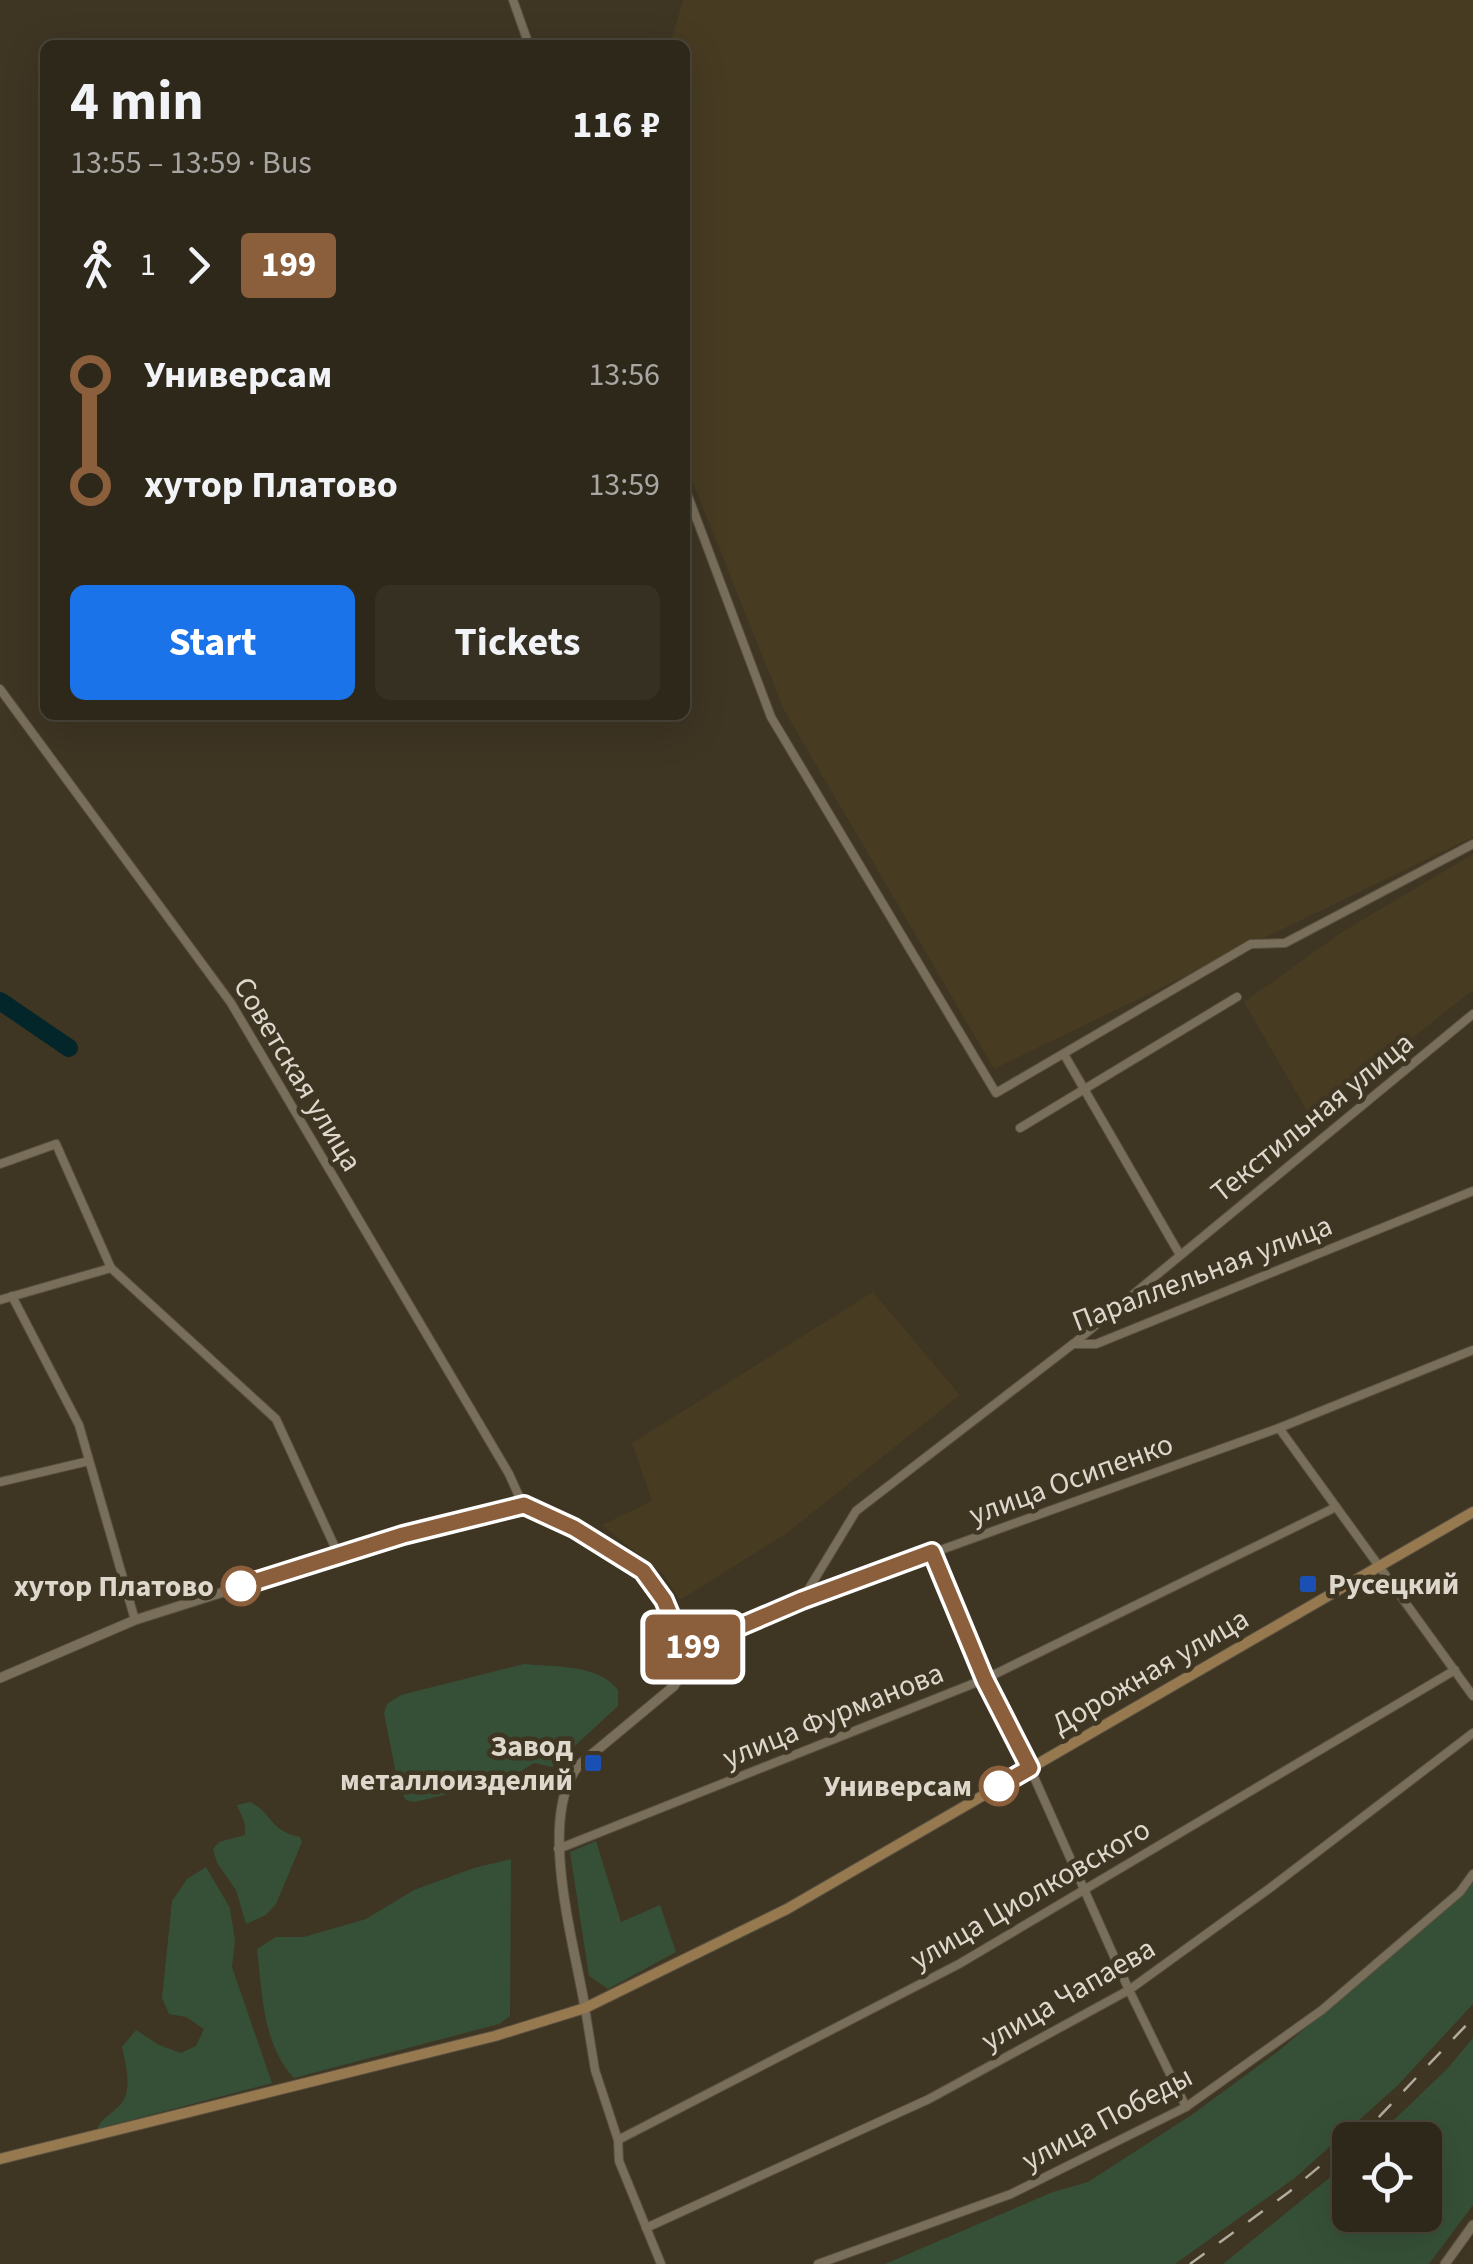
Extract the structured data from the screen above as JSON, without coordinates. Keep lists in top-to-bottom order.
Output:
{
  "streets": {
    "main road": ["Дорожная улица"],
    "street": [
      "Советская улица",
      "Текстильная улица",
      "Параллельная улица",
      "улица Осипенко",
      "улица Фурманова",
      "улица Циолковского",
      "улица Чапаева",
      "улица Победы"
    ]
  },
  "crossings": [
    ["Текстильная улица", "Параллельная улица"],
    ["Параллельная улица", "улица Осипенко"]
  ],
  "places": {
    "transit": ["Русецкий", "Завод металлоизделий"],
    "other": ["хутор Платово", "Универсам"]
  },
  "lines": ["bus line 199"],
  "page": {
    "on_map": "199",
    "heading": ["4 min", "13:55 – 13:59 · Bus", "116 ₽"],
    "legs": ["1", "199"],
    "list": [
      {
        "name": "Универсам",
        "value": "13:56"
      },
      {
        "name": "хутор Платово",
        "value": "13:59"
      }
    ],
    "buttons": ["Start", "Tickets"]
  }
}
